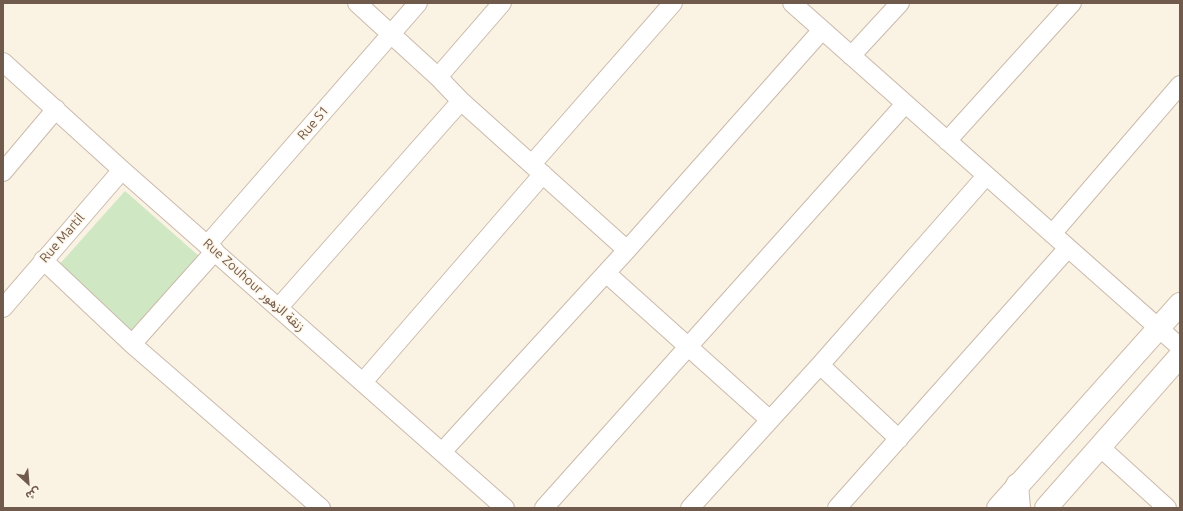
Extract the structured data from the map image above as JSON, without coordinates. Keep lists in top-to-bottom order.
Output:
{
  "streets": {
    "street": ["Rue S1", "Rue Martil", "Rue Zouhour زنقة الزهور"]
  },
  "crossings": [
    ["Rue S1", "Rue Zouhour زنقة الزهور"],
    ["Rue Martil", "Rue Zouhour زنقة الزهور"]
  ],
  "north": "bottom right"
}
